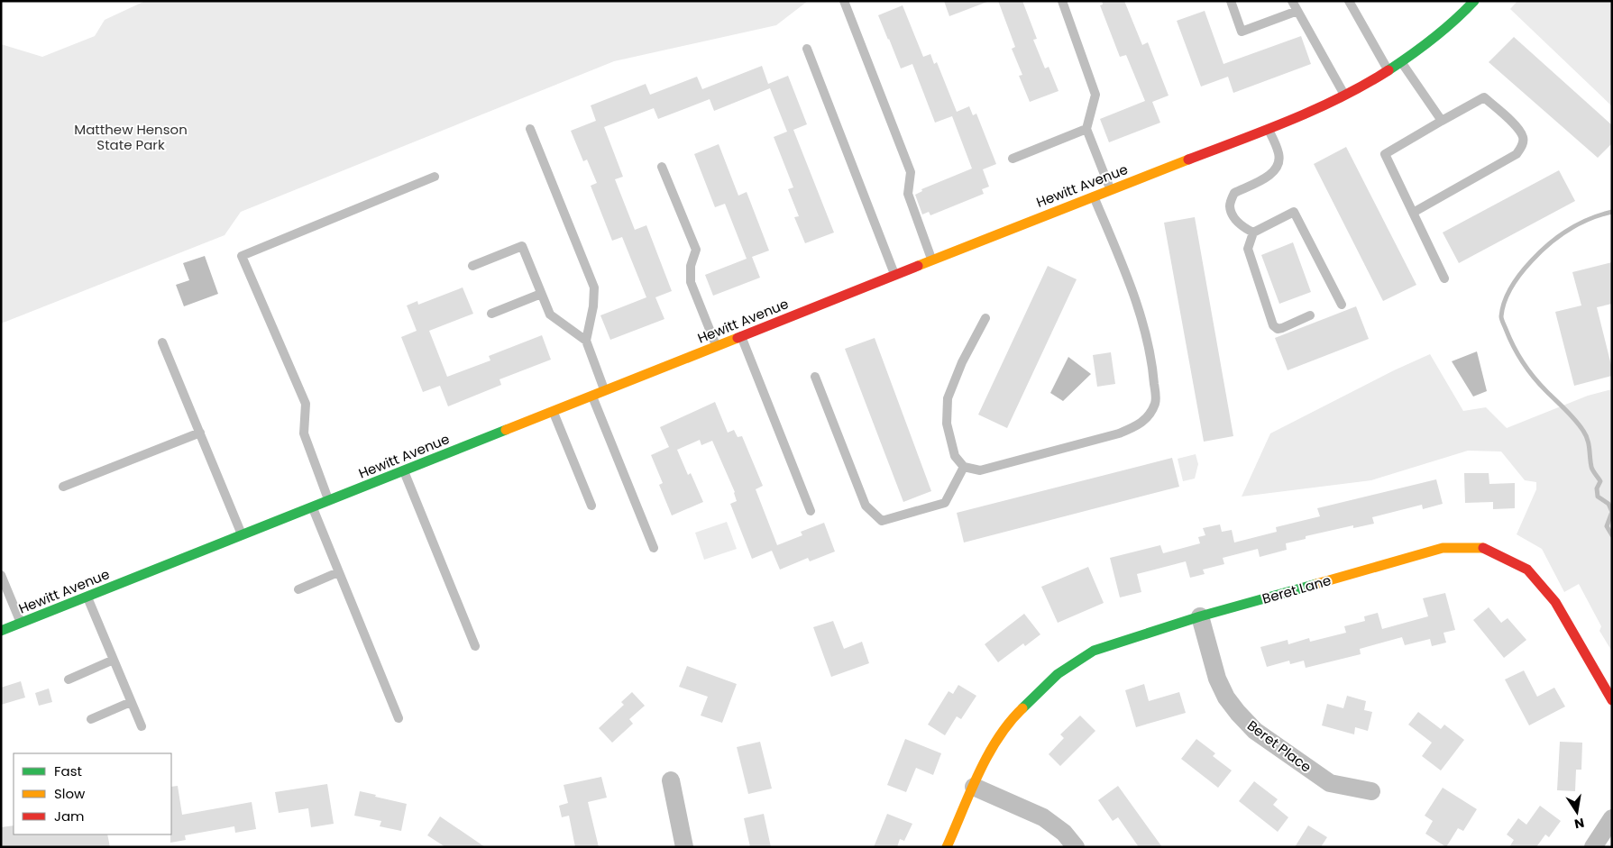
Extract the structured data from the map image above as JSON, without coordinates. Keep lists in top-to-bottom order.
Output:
{
  "streets": {
    "street": ["Hewitt Avenue", "Beret Lane", "Beret Place"]
  },
  "crossings": [
    ["Beret Lane", "Beret Place"]
  ],
  "parks": ["Matthew Henson State Park"],
  "legend": ["Fast", "Slow", "Jam"],
  "north": "bottom"
}
